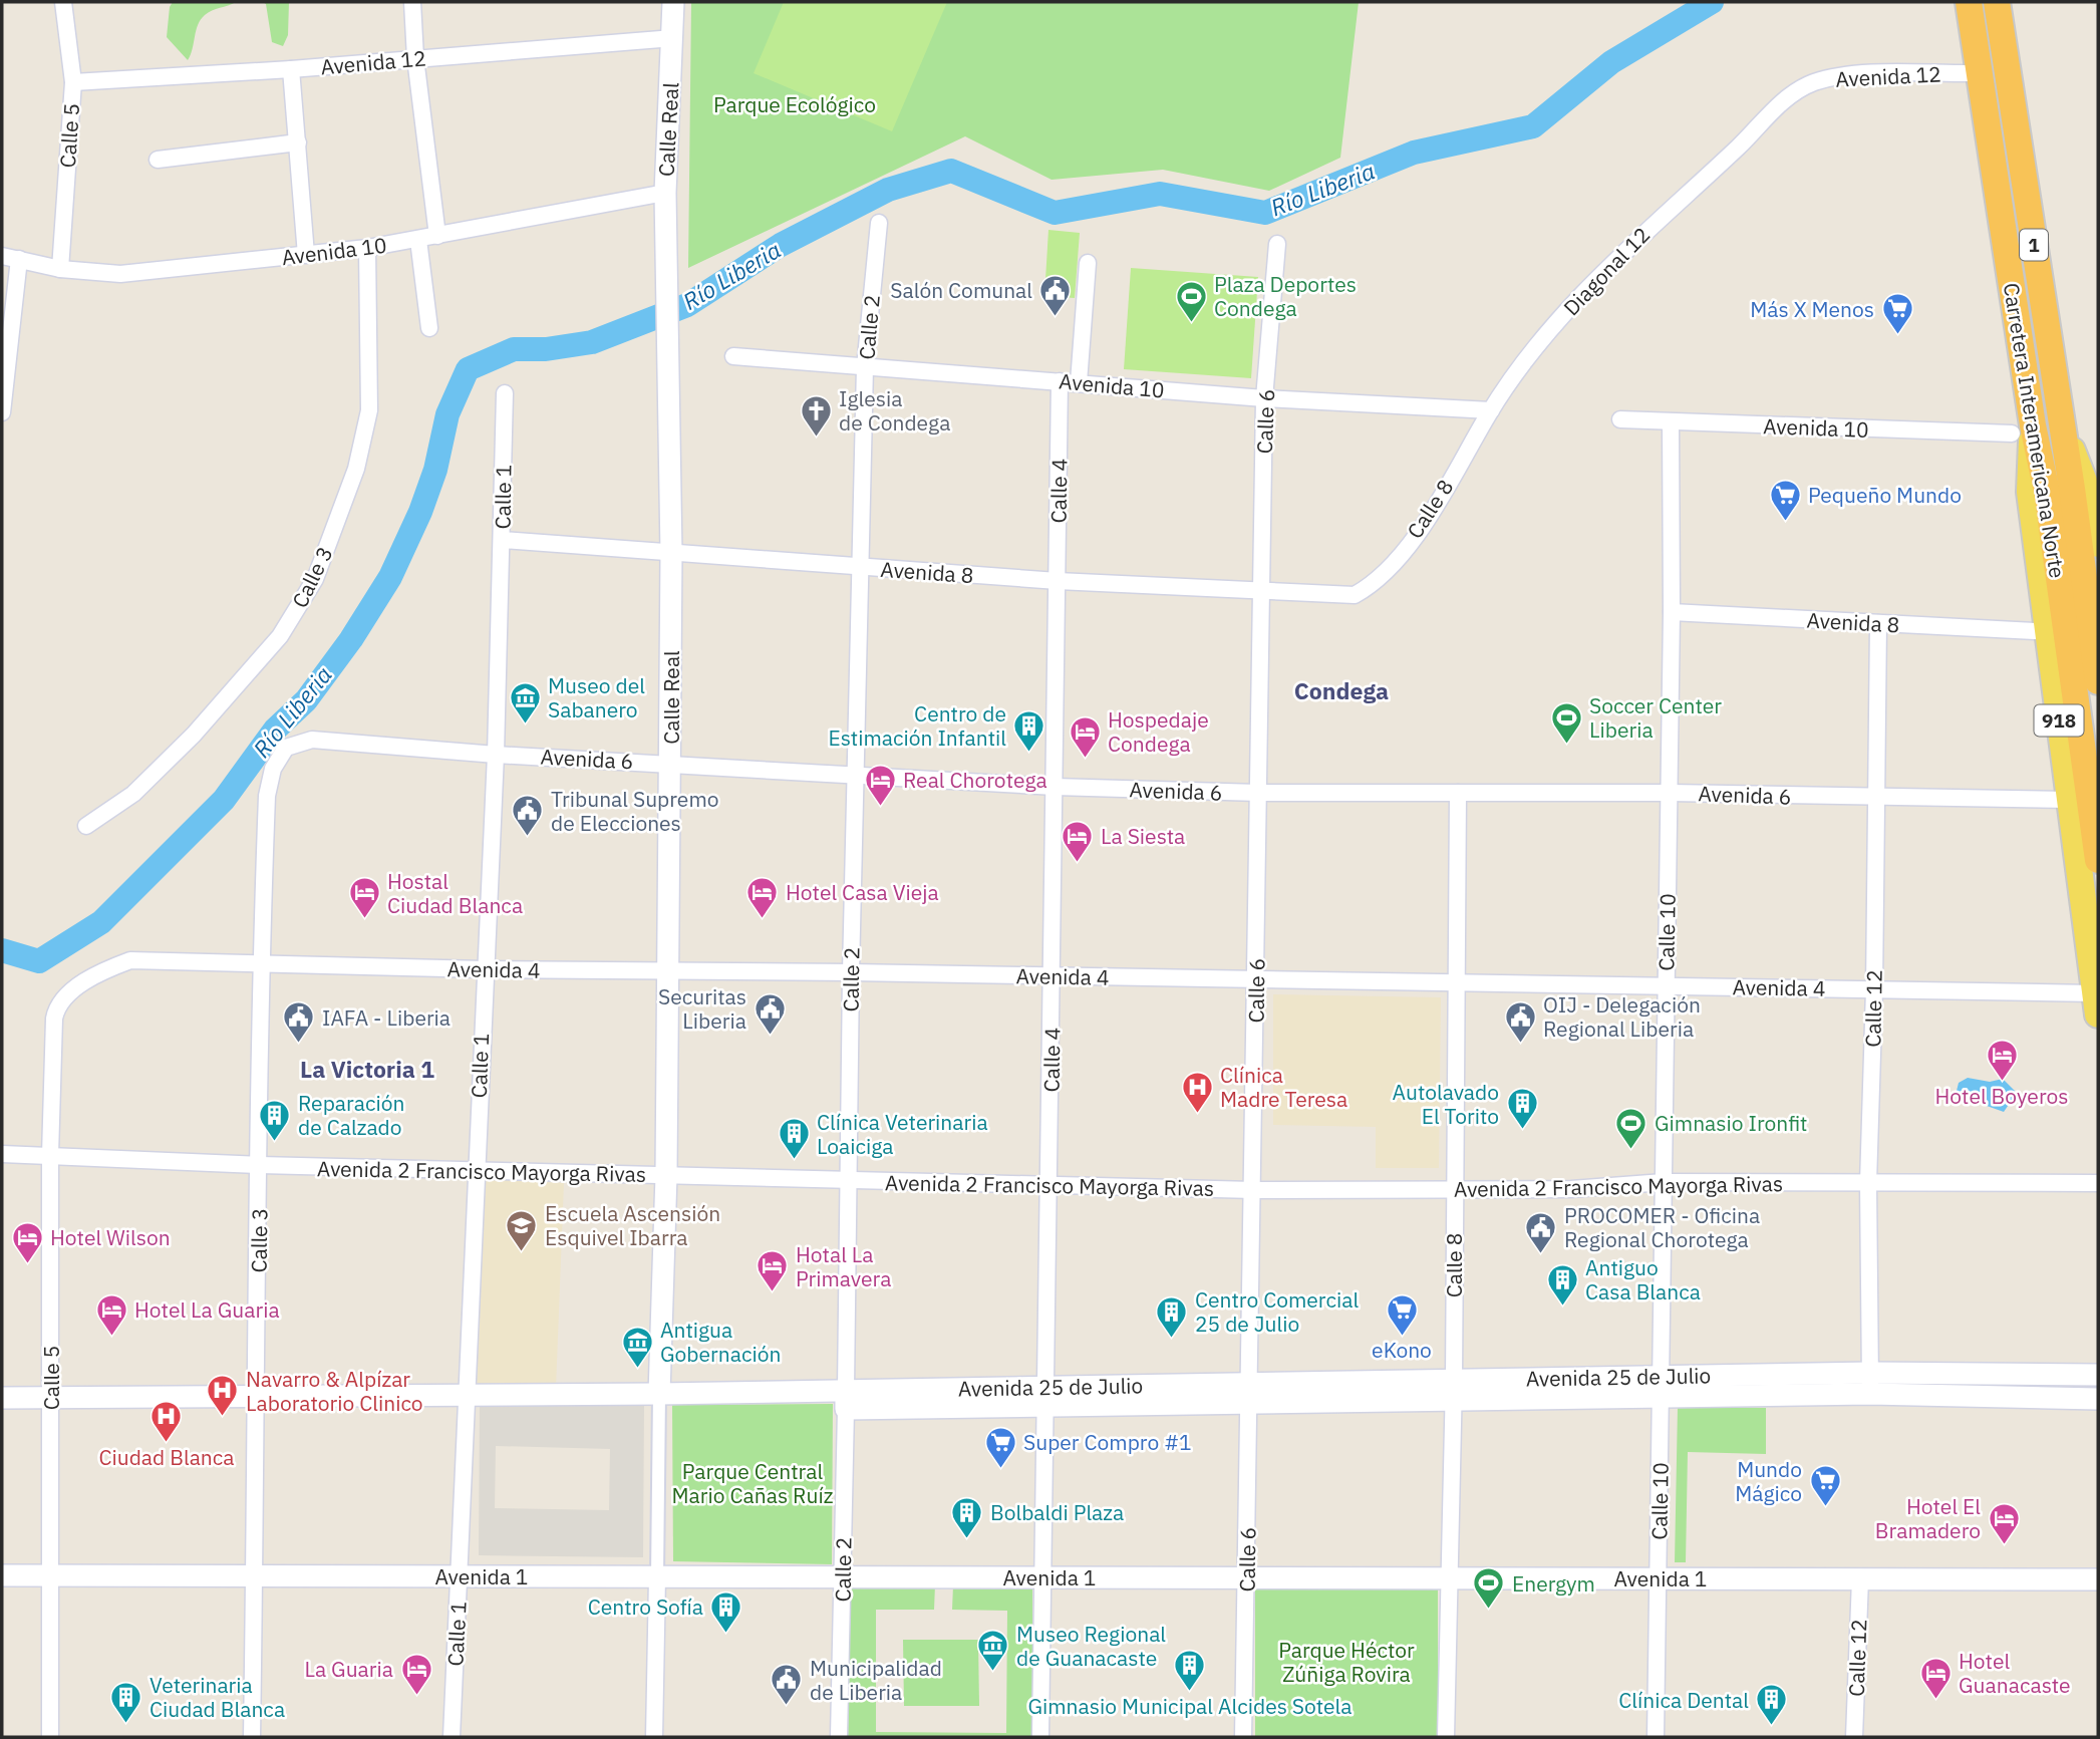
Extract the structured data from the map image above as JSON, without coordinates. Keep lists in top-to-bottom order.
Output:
{
  "streets": {
    "highway": ["1", "Carretera Interamericana Norte"],
    "main road": ["918"],
    "street": [
      "Avenida 12",
      "Calle Real",
      "Calle 5",
      "Avenida 10",
      "Diagonal 12",
      "Calle 2",
      "Calle 6",
      "Calle 4",
      "Calle 1",
      "Calle 8",
      "Avenida 8",
      "Calle 3",
      "Avenida 6",
      "Calle 10",
      "Avenida 4",
      "Calle 12",
      "Avenida 2 Francisco Mayorga Rivas",
      "Avenida 25 de Julio",
      "Avenida 1"
    ]
  },
  "crossings": [
    ["Avenida 12", "Calle Real"],
    ["Avenida 12", "Calle 5"],
    ["Avenida 12", "Diagonal 12"],
    ["Avenida 12", "Carretera Interamericana Norte"],
    ["Calle Real", "Avenida 10"],
    ["Calle Real", "Avenida 8"],
    ["Calle Real", "Avenida 6"],
    ["Calle Real", "Avenida 4"],
    ["Calle Real", "Avenida 2 Francisco Mayorga Rivas"],
    ["Calle Real", "Avenida 25 de Julio"],
    ["Calle 5", "Avenida 10"],
    ["Calle 5", "Avenida 4"],
    ["Calle 5", "Avenida 2 Francisco Mayorga Rivas"],
    ["Calle 5", "Avenida 25 de Julio"],
    ["Calle 5", "Avenida 1"],
    ["1", "Carretera Interamericana Norte"],
    ["Avenida 10", "Diagonal 12"],
    ["Avenida 10", "Calle 2"],
    ["Avenida 10", "Calle 6"],
    ["Avenida 10", "Carretera Interamericana Norte"],
    ["Avenida 10", "Calle 4"],
    ["Avenida 10", "Calle 8"],
    ["Avenida 10", "Calle 3"],
    ["Avenida 10", "918"],
    ["Avenida 10", "Calle 10"],
    ["Diagonal 12", "Calle 8"],
    ["Calle 2", "Avenida 8"],
    ["Calle 2", "Avenida 6"],
    ["Calle 2", "Avenida 4"],
    ["Calle 2", "Avenida 2 Francisco Mayorga Rivas"],
    ["Calle 2", "Avenida 25 de Julio"],
    ["Calle 2", "Avenida 1"],
    ["Calle 6", "Avenida 8"],
    ["Calle 6", "Avenida 6"],
    ["Calle 6", "Avenida 4"],
    ["Calle 6", "Avenida 2 Francisco Mayorga Rivas"],
    ["Calle 6", "Avenida 25 de Julio"],
    ["Calle 6", "Avenida 1"],
    ["Carretera Interamericana Norte", "918"],
    ["Calle 4", "Avenida 8"],
    ["Calle 4", "Avenida 6"],
    ["Calle 4", "Avenida 4"],
    ["Calle 4", "Avenida 2 Francisco Mayorga Rivas"],
    ["Calle 4", "Avenida 25 de Julio"],
    ["Calle 4", "Avenida 1"],
    ["Calle 1", "Avenida 8"],
    ["Calle 1", "Avenida 6"],
    ["Calle 1", "Avenida 4"],
    ["Calle 1", "Avenida 2 Francisco Mayorga Rivas"],
    ["Calle 1", "Avenida 25 de Julio"],
    ["Calle 1", "Avenida 1"],
    ["Calle 8", "Avenida 8"],
    ["Calle 8", "Avenida 6"],
    ["Calle 8", "Avenida 4"],
    ["Calle 8", "Avenida 2 Francisco Mayorga Rivas"],
    ["Calle 8", "Avenida 25 de Julio"],
    ["Calle 8", "Avenida 1"],
    ["Avenida 8", "Calle 10"],
    ["Avenida 8", "Calle 12"],
    ["Calle 3", "Avenida 6"],
    ["Calle 3", "Avenida 4"],
    ["Calle 3", "Avenida 2 Francisco Mayorga Rivas"],
    ["Calle 3", "Avenida 25 de Julio"],
    ["Calle 3", "Avenida 1"],
    ["918", "Avenida 6"],
    ["918", "Avenida 4"],
    ["Avenida 6", "Calle 10"],
    ["Avenida 6", "Calle 12"],
    ["Calle 10", "Avenida 4"],
    ["Calle 10", "Avenida 2 Francisco Mayorga Rivas"],
    ["Calle 10", "Avenida 25 de Julio"],
    ["Calle 10", "Avenida 1"],
    ["Avenida 4", "Calle 12"],
    ["Calle 12", "Avenida 2 Francisco Mayorga Rivas"],
    ["Calle 12", "Avenida 25 de Julio"],
    ["Calle 12", "Avenida 1"]
  ],
  "districts": ["Condega", "La Victoria 1"],
  "water": ["Río Liberia"],
  "parks": ["Parque Ecológico", "Parque Central Mario Cañas Ruíz", "Parque Héctor Zúñiga Rovira"],
  "places": {
    "public building": [
      "Salón Comunal",
      "Tribunal Supremo de Elecciones",
      "Securitas Liberia",
      "OIJ - Delegación Regional Liberia",
      "IAFA - Liberia",
      "PROCOMER - Oficina Regional Chorotega",
      "Municipalidad de Liberia"
    ],
    "sports": [
      "Plaza Deportes Condega",
      "Soccer Center Liberia",
      "Gimnasio Ironfit",
      "Energym"
    ],
    "supermarket": [
      "Más X Menos",
      "Pequeño Mundo",
      "eKono",
      "Super Compro #1",
      "Mundo Mágico"
    ],
    "church": ["Iglesia de Condega"],
    "museum": ["Museo del Sabanero", "Antigua Gobernación", "Museo Regional de Guanacaste"],
    "building": [
      "Centro de Estimación Infantil",
      "Autolavado El Torito",
      "Reparación de Calzado",
      "Clínica Veterinaria Loaiciga",
      "Antiguo Casa Blanca",
      "Centro Comercial 25 de Julio",
      "Bolbaldi Plaza",
      "Centro Sofía",
      "Gimnasio Municipal Alcides Sotela",
      "Veterinaria Ciudad Blanca",
      "Clínica Dental"
    ],
    "hotel": [
      "Hospedaje Condega",
      "Real Chorotega",
      "La Siesta",
      "Hotel Casa Vieja",
      "Hostal Ciudad Blanca",
      "Hotel Boyeros",
      "Hotel Wilson",
      "Hotal La Primavera",
      "Hotel La Guaria",
      "Hotel El Bramadero",
      "La Guaria",
      "Hotel Guanacaste"
    ],
    "hospital": ["Clínica Madre Teresa", "Navarro & Alpízar Laboratorio Clinico", "Ciudad Blanca"],
    "school or university": ["Escuela Ascensión Esquivel Ibarra"]
  }
}
